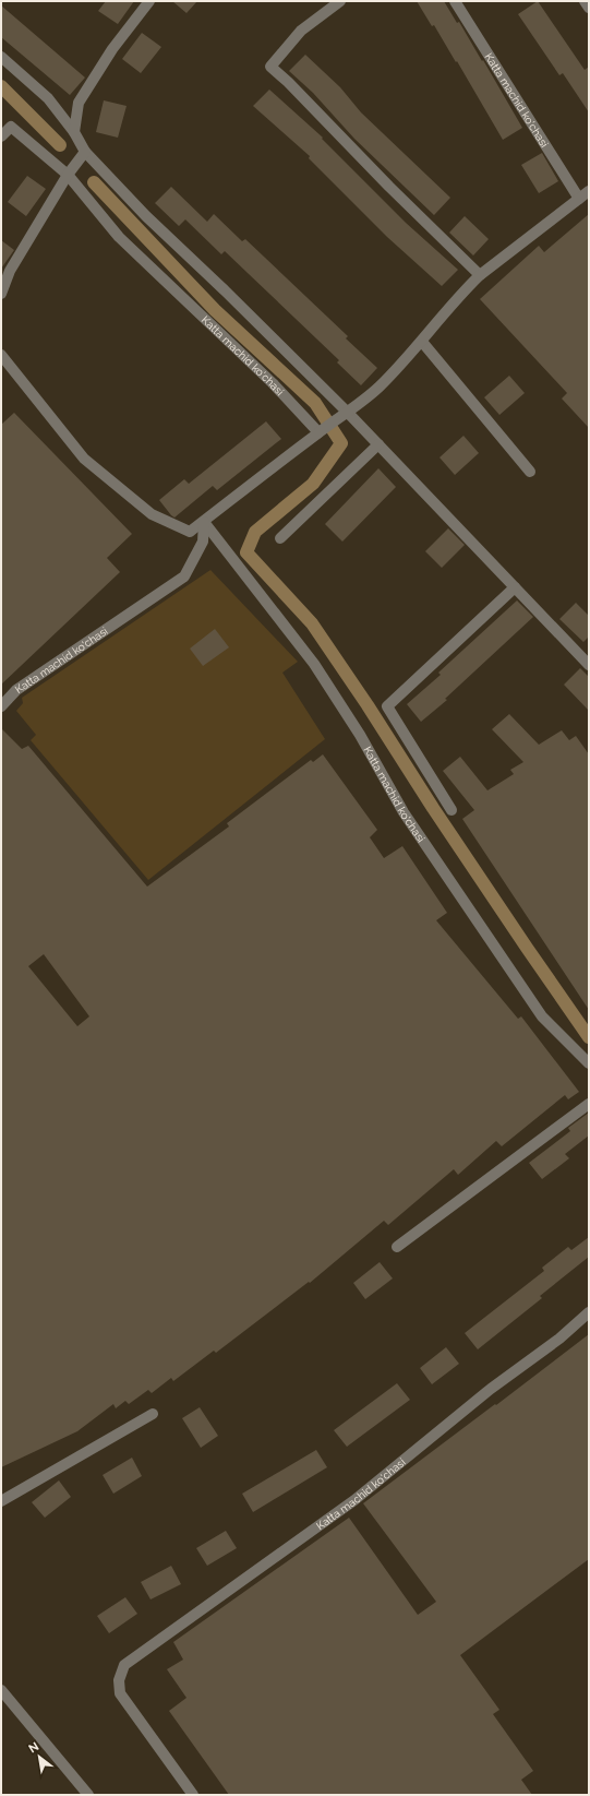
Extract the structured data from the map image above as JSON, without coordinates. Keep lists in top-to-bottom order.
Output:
{
  "streets": {
    "street": ["Katta machid ko'chasi"]
  },
  "north": "top left"
}
